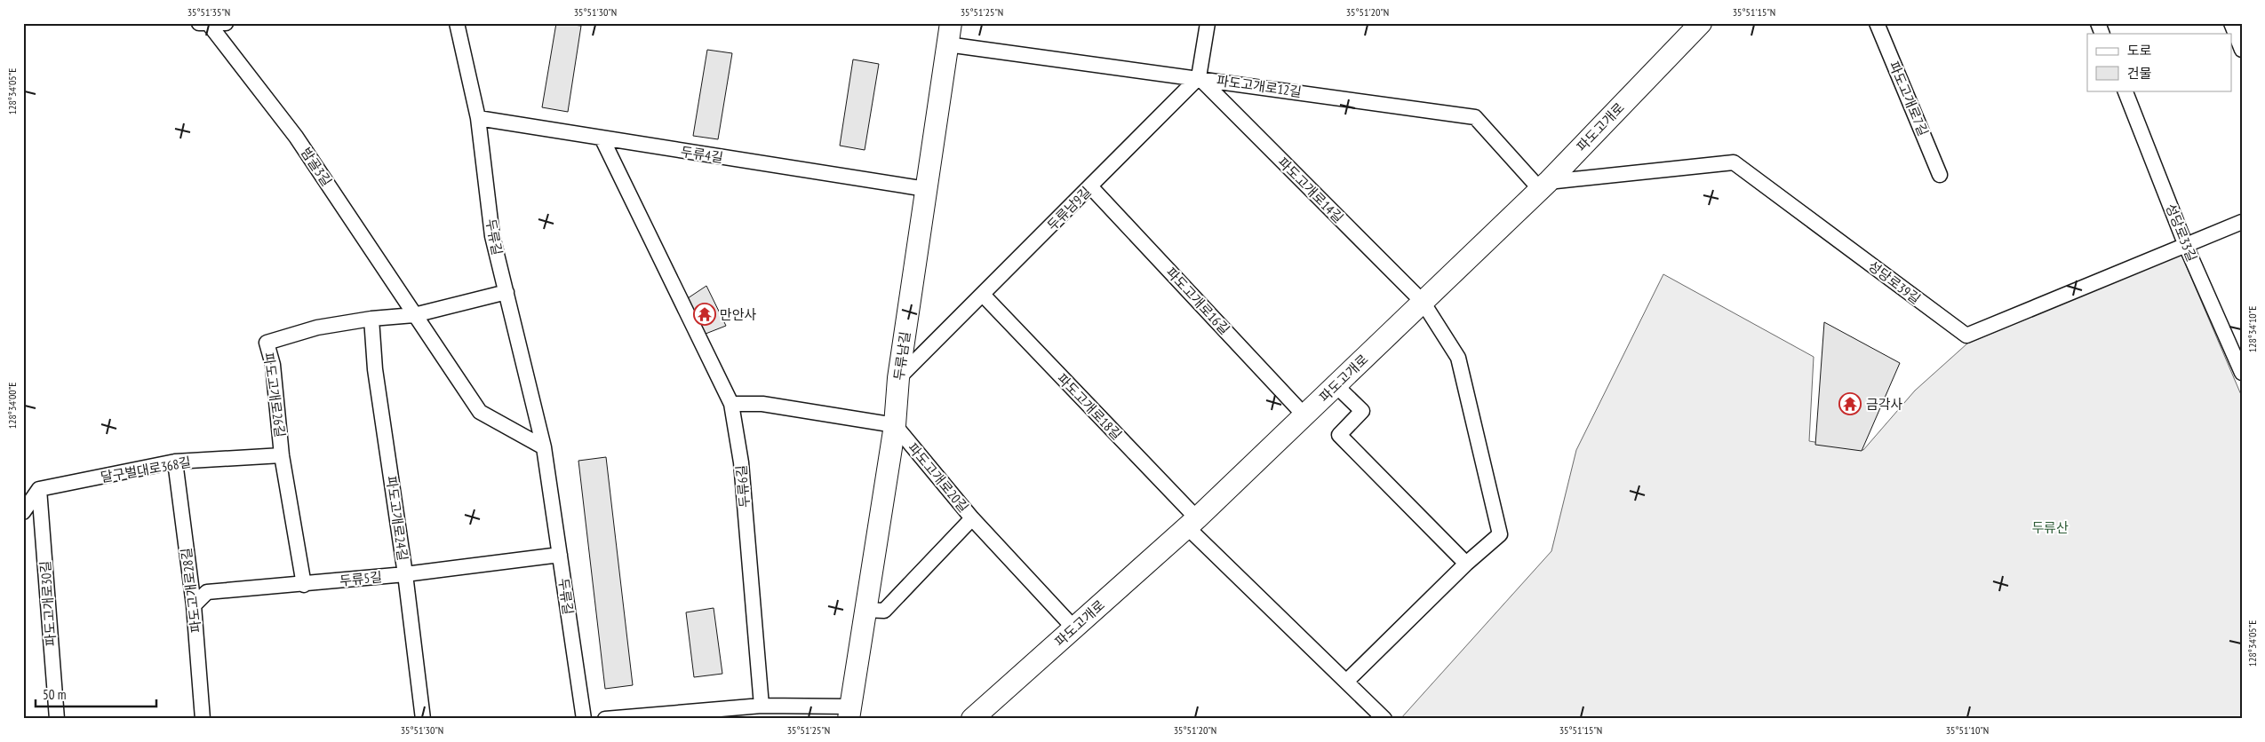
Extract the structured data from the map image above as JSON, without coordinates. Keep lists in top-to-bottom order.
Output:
{
  "streets": {
    "street": [
      "파도고개로12길",
      "파도고개로7길",
      "파도고개로",
      "두류4길",
      "밤골3길",
      "파도고개로14길",
      "두류남9길",
      "성당로33길",
      "두류길",
      "성당로39길",
      "파도고개로16길",
      "두류남길",
      "파도고개로26길",
      "파도고개로18길",
      "달구벌대로368길",
      "파도고개로20길",
      "두류6길",
      "파도고개로24길",
      "두류5길",
      "파도고개로28길",
      "파도고개로30길"
    ]
  },
  "crossings": [
    ["파도고개로12길", "파도고개로"],
    ["파도고개로12길", "파도고개로14길"],
    ["파도고개로12길", "두류남9길"],
    ["파도고개로12길", "성당로39길"],
    ["파도고개로12길", "두류남길"],
    ["파도고개로", "파도고개로14길"],
    ["파도고개로", "성당로39길"],
    ["파도고개로", "파도고개로16길"],
    ["파도고개로", "파도고개로18길"],
    ["파도고개로", "파도고개로20길"],
    ["두류4길", "두류길"],
    ["두류4길", "두류남길"],
    ["두류4길", "두류6길"],
    ["밤골3길", "파도고개로26길"],
    ["파도고개로14길", "두류남9길"],
    ["두류남9길", "파도고개로16길"],
    ["두류남9길", "두류남길"],
    ["두류남9길", "파도고개로18길"],
    ["성당로33길", "성당로39길"],
    ["두류길", "파도고개로26길"],
    ["두류길", "두류5길"],
    ["두류남길", "파도고개로20길"],
    ["파도고개로26길", "달구벌대로368길"],
    ["파도고개로26길", "파도고개로24길"],
    ["파도고개로26길", "두류5길"],
    ["달구벌대로368길", "파도고개로28길"],
    ["달구벌대로368길", "파도고개로30길"],
    ["파도고개로24길", "두류5길"],
    ["두류5길", "파도고개로28길"]
  ],
  "parks": ["두류산"],
  "places": {
    "temple": ["만안사", "금각사"]
  },
  "legend": ["도로", "건물"],
  "scale_bar": "50 m",
  "coordinates": [
    "35°51'35\"N",
    "35°51'30\"N",
    "35°51'25\"N",
    "35°51'20\"N",
    "35°51'15\"N",
    "128°34'05\"E",
    "128°34'10\"E",
    "128°34'00\"E",
    "35°51'10\"N"
  ]
}
